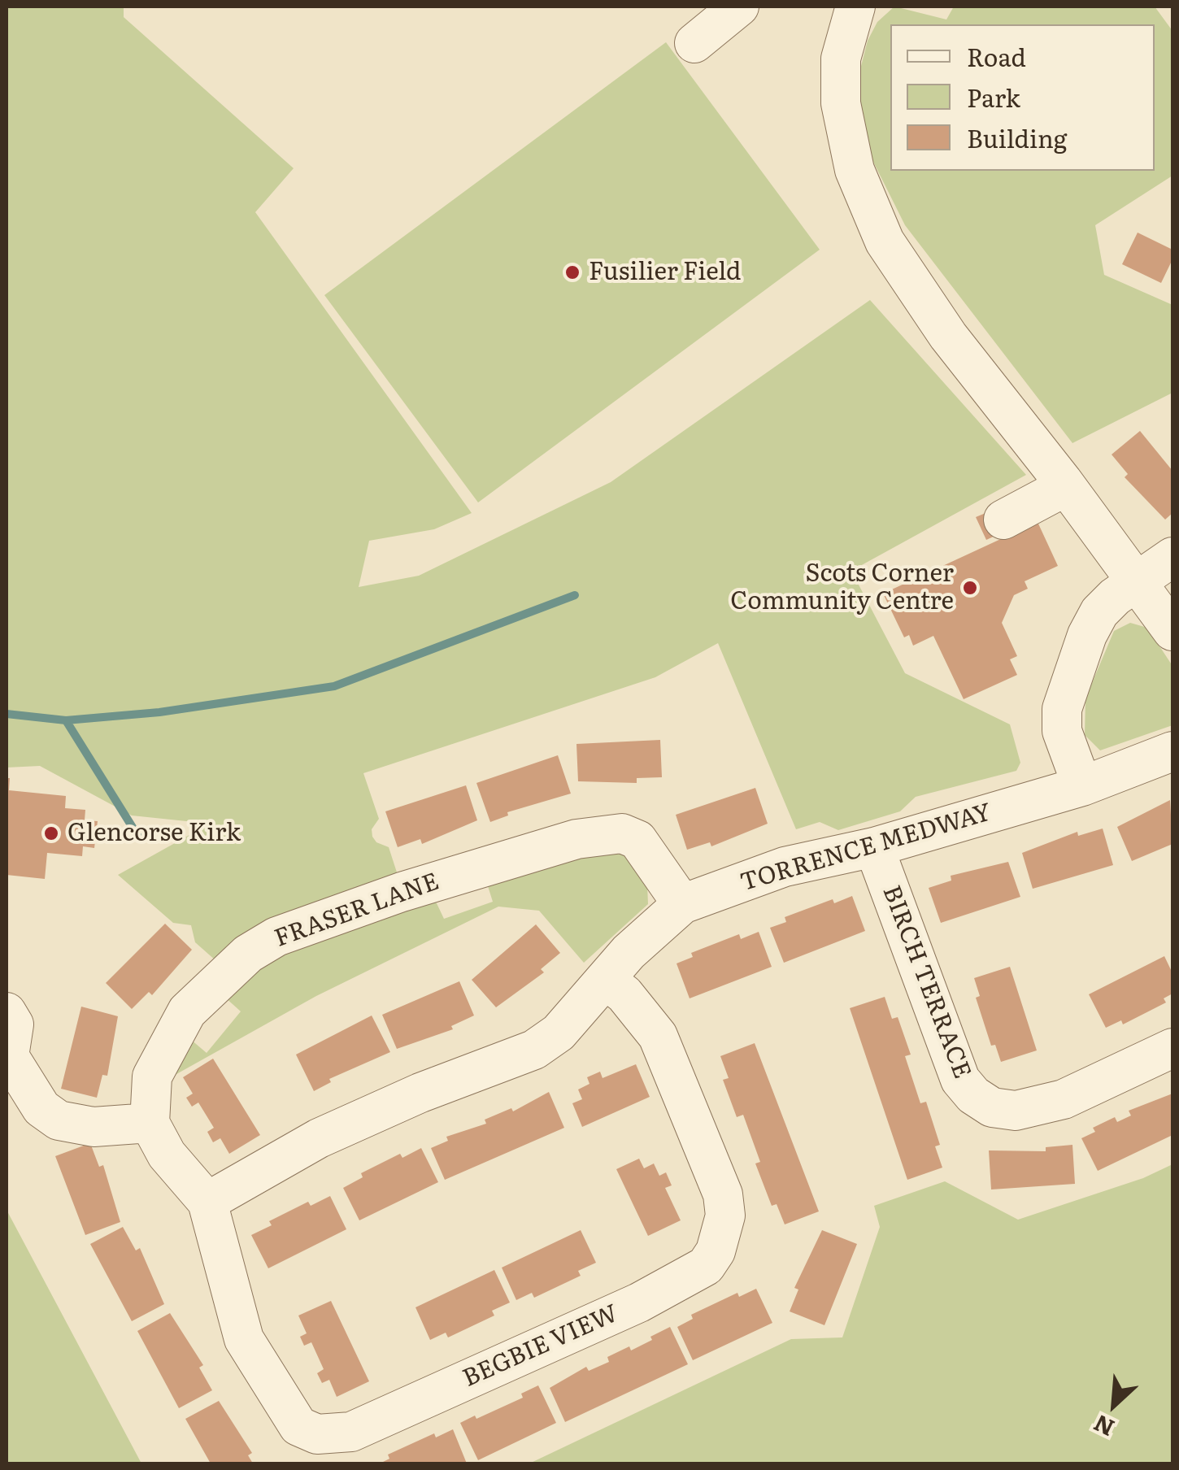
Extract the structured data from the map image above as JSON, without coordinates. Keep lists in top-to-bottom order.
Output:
{
  "streets": {
    "street": [
      "TORRENCE MEDWAY",
      "FRASER LANE",
      "BIRCH TERRACE",
      "BEGBIE VIEW"
    ]
  },
  "crossings": [
    ["TORRENCE MEDWAY", "FRASER LANE"],
    ["TORRENCE MEDWAY", "BIRCH TERRACE"],
    ["TORRENCE MEDWAY", "BEGBIE VIEW"]
  ],
  "places": ["Fusilier Field", "Scots Corner Community Centre", "Glencorse Kirk"],
  "legend": ["Road", "Park", "Building"],
  "north": "bottom left"
}
